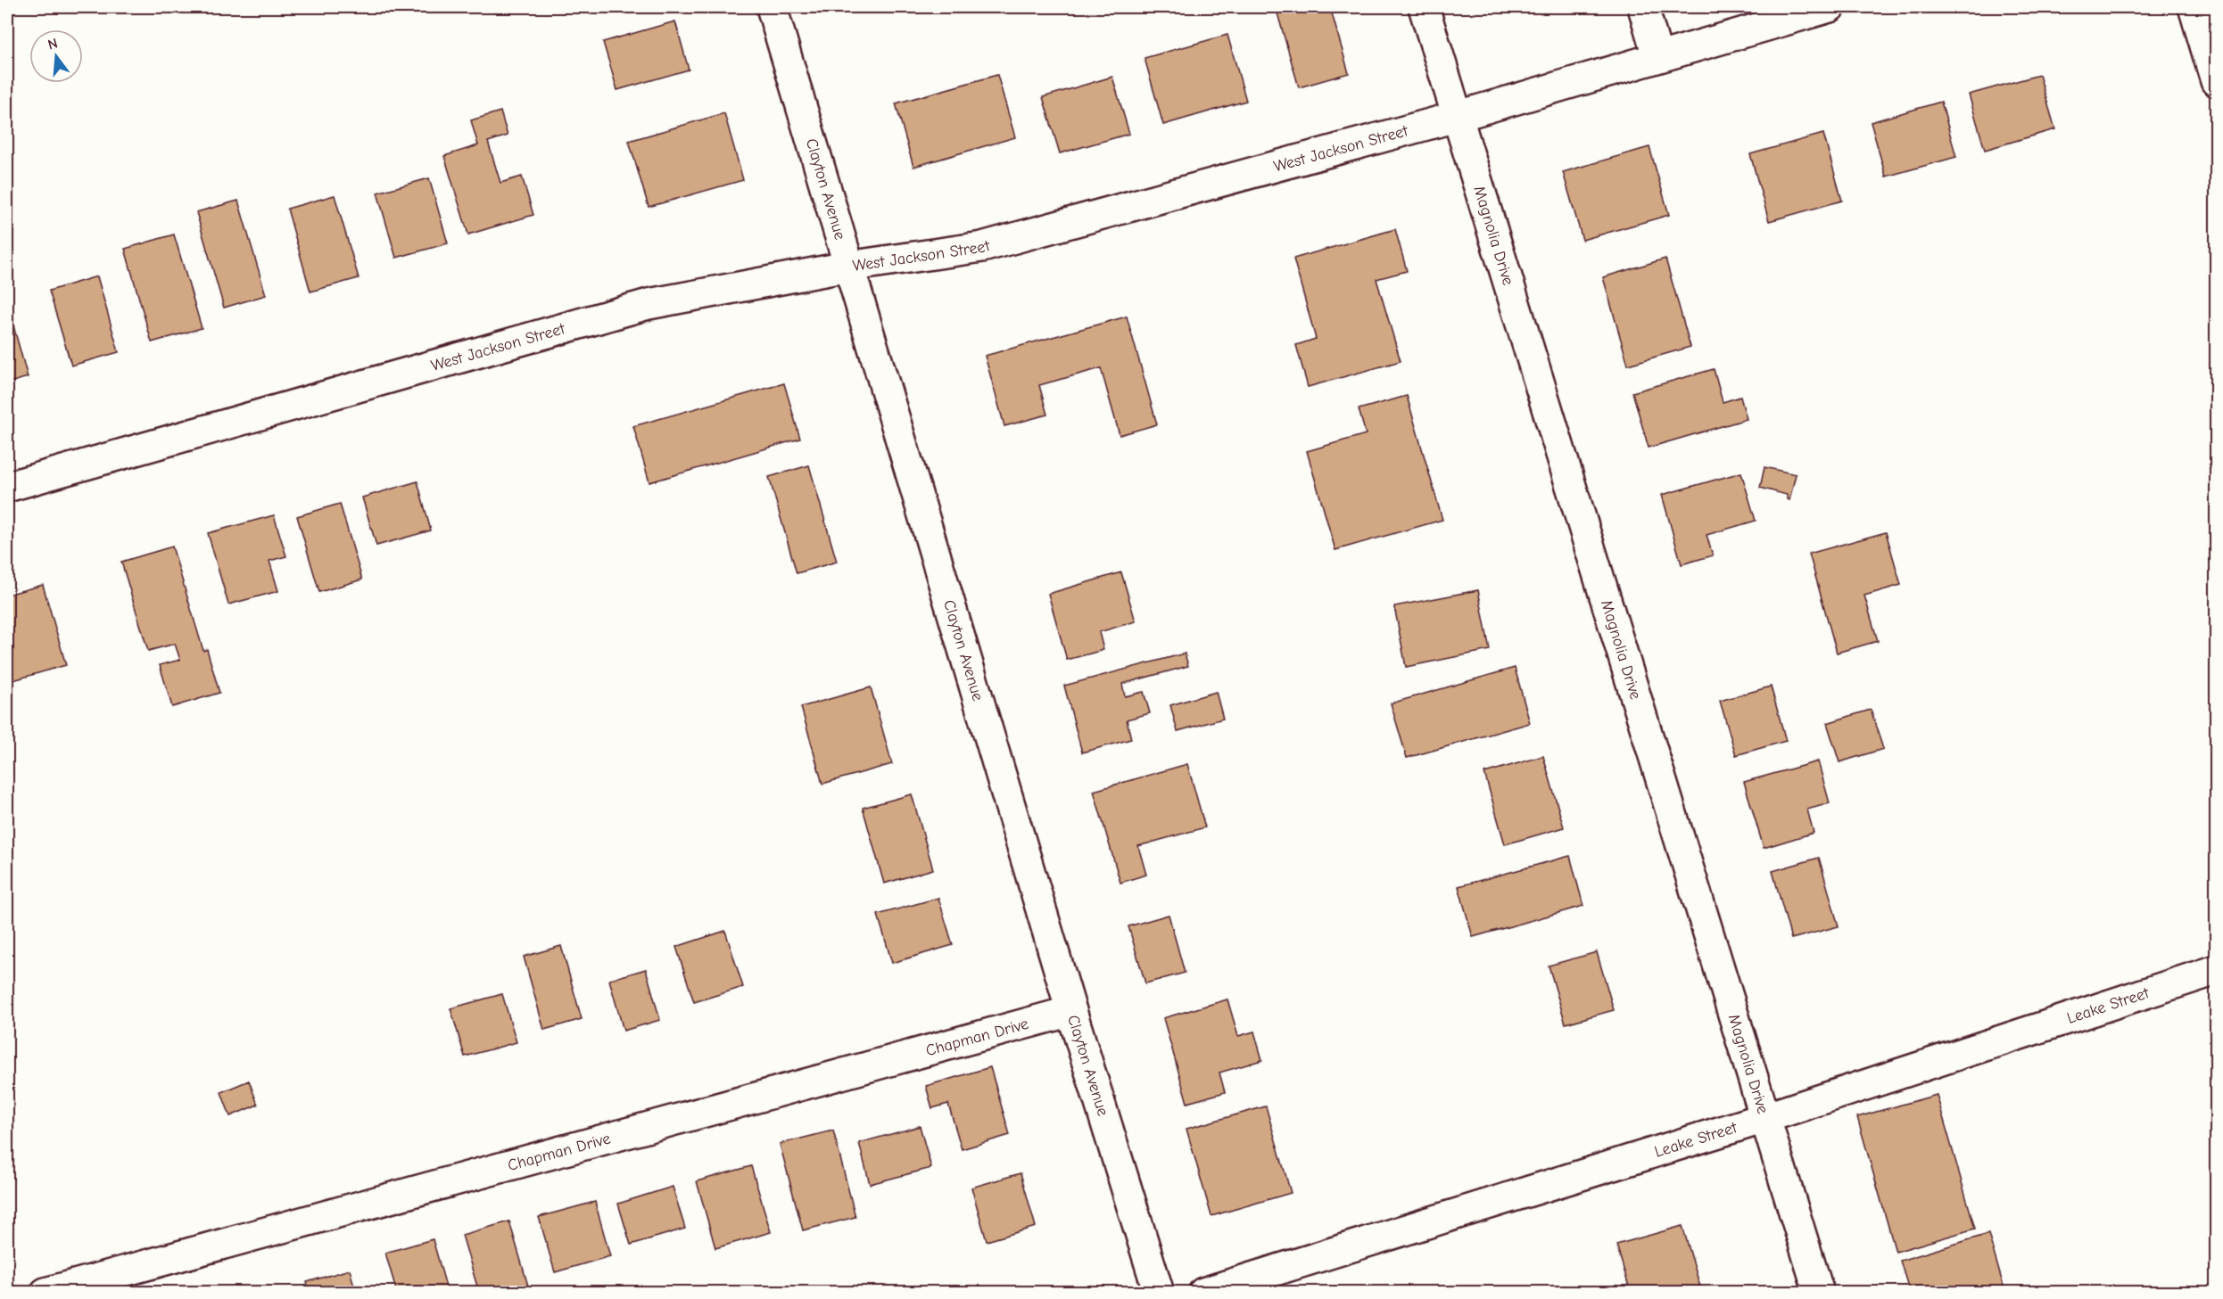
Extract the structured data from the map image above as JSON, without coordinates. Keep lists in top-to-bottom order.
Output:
{
  "streets": {
    "street": [
      "West Jackson Street",
      "Clayton Avenue",
      "Magnolia Drive",
      "Leake Street",
      "Chapman Drive"
    ]
  },
  "crossings": [
    ["West Jackson Street", "Clayton Avenue"],
    ["West Jackson Street", "Magnolia Drive"],
    ["Clayton Avenue", "Chapman Drive"],
    ["Magnolia Drive", "Leake Street"]
  ],
  "north": "top"
}
